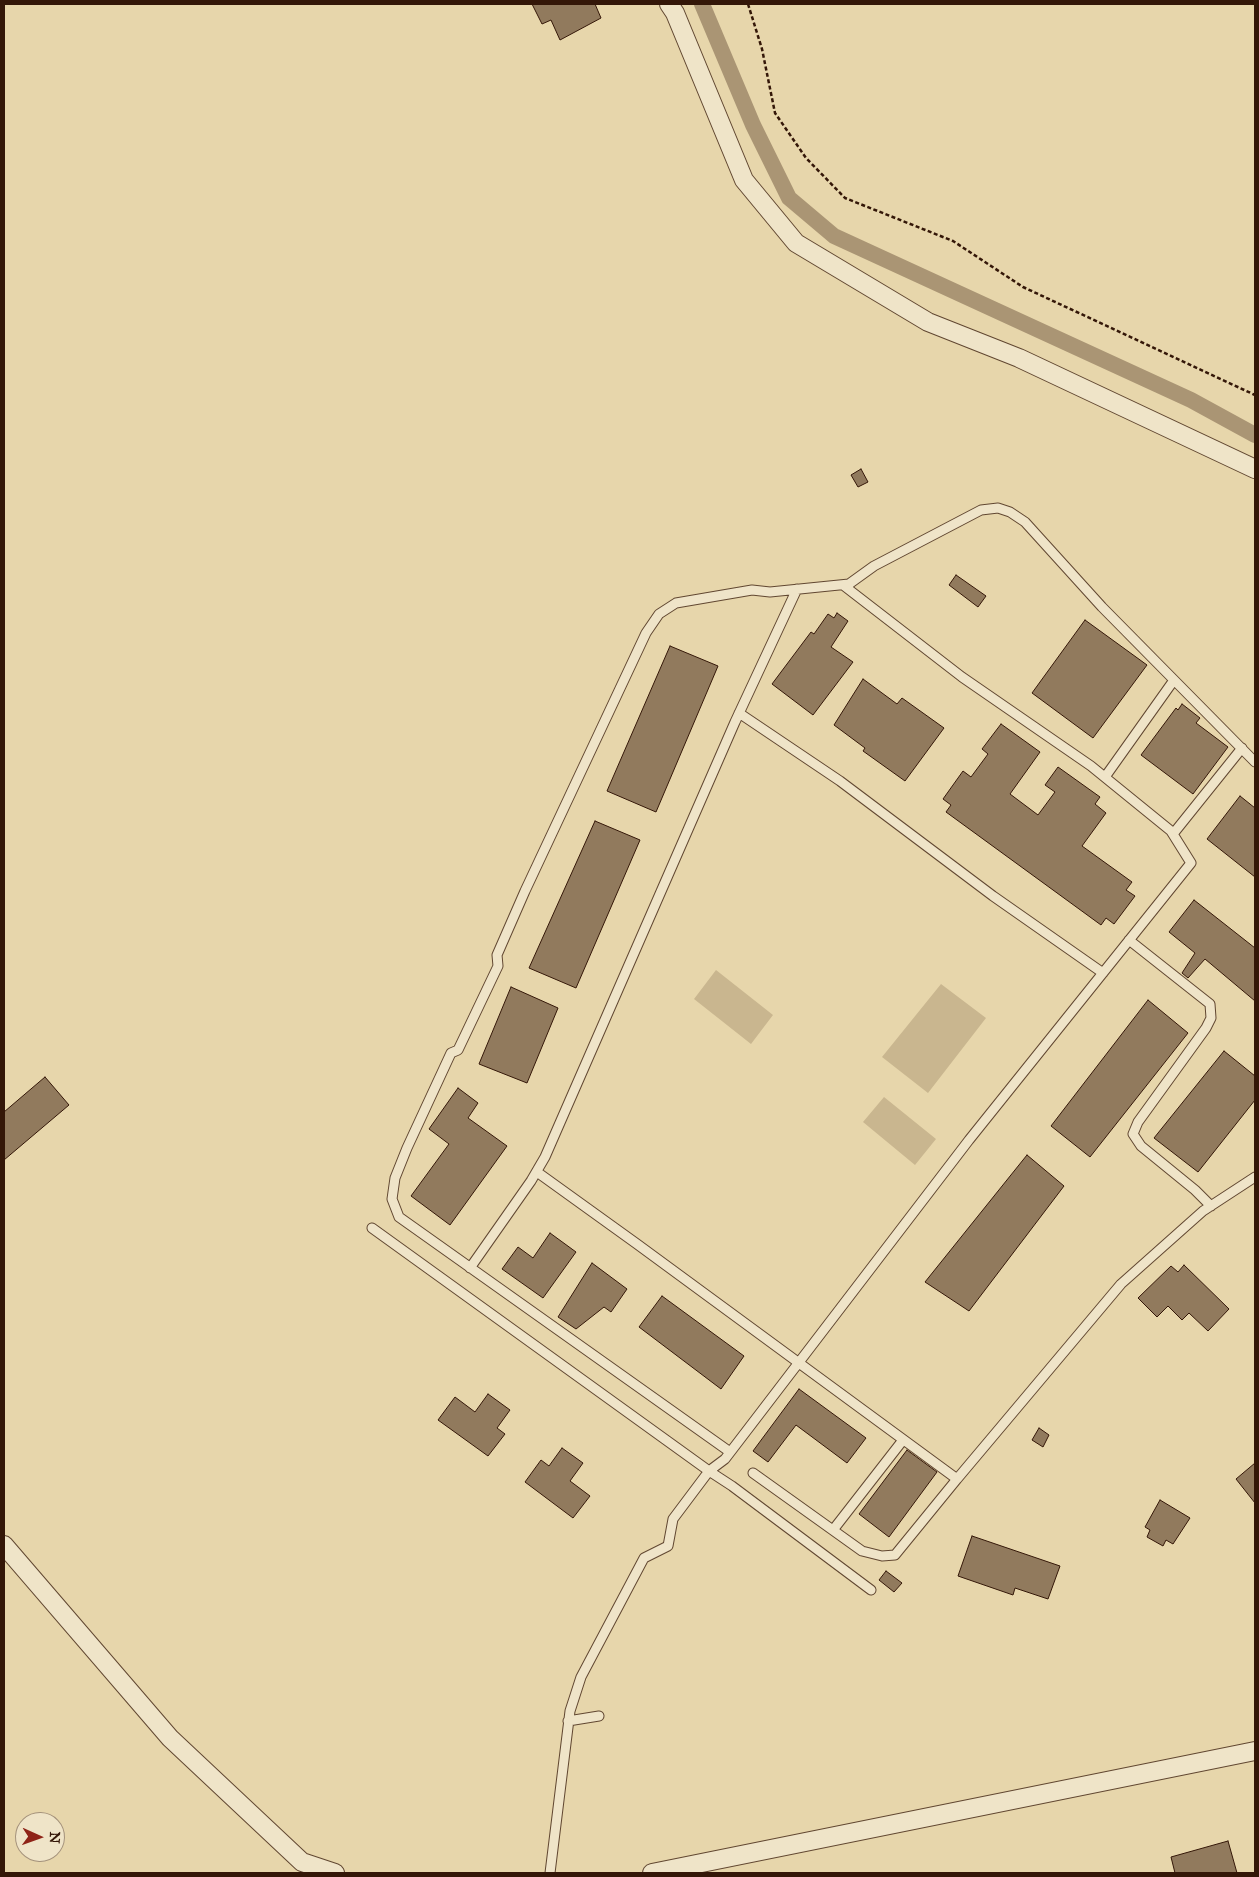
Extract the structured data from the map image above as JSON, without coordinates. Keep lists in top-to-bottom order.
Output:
{
  "north": "right"
}
